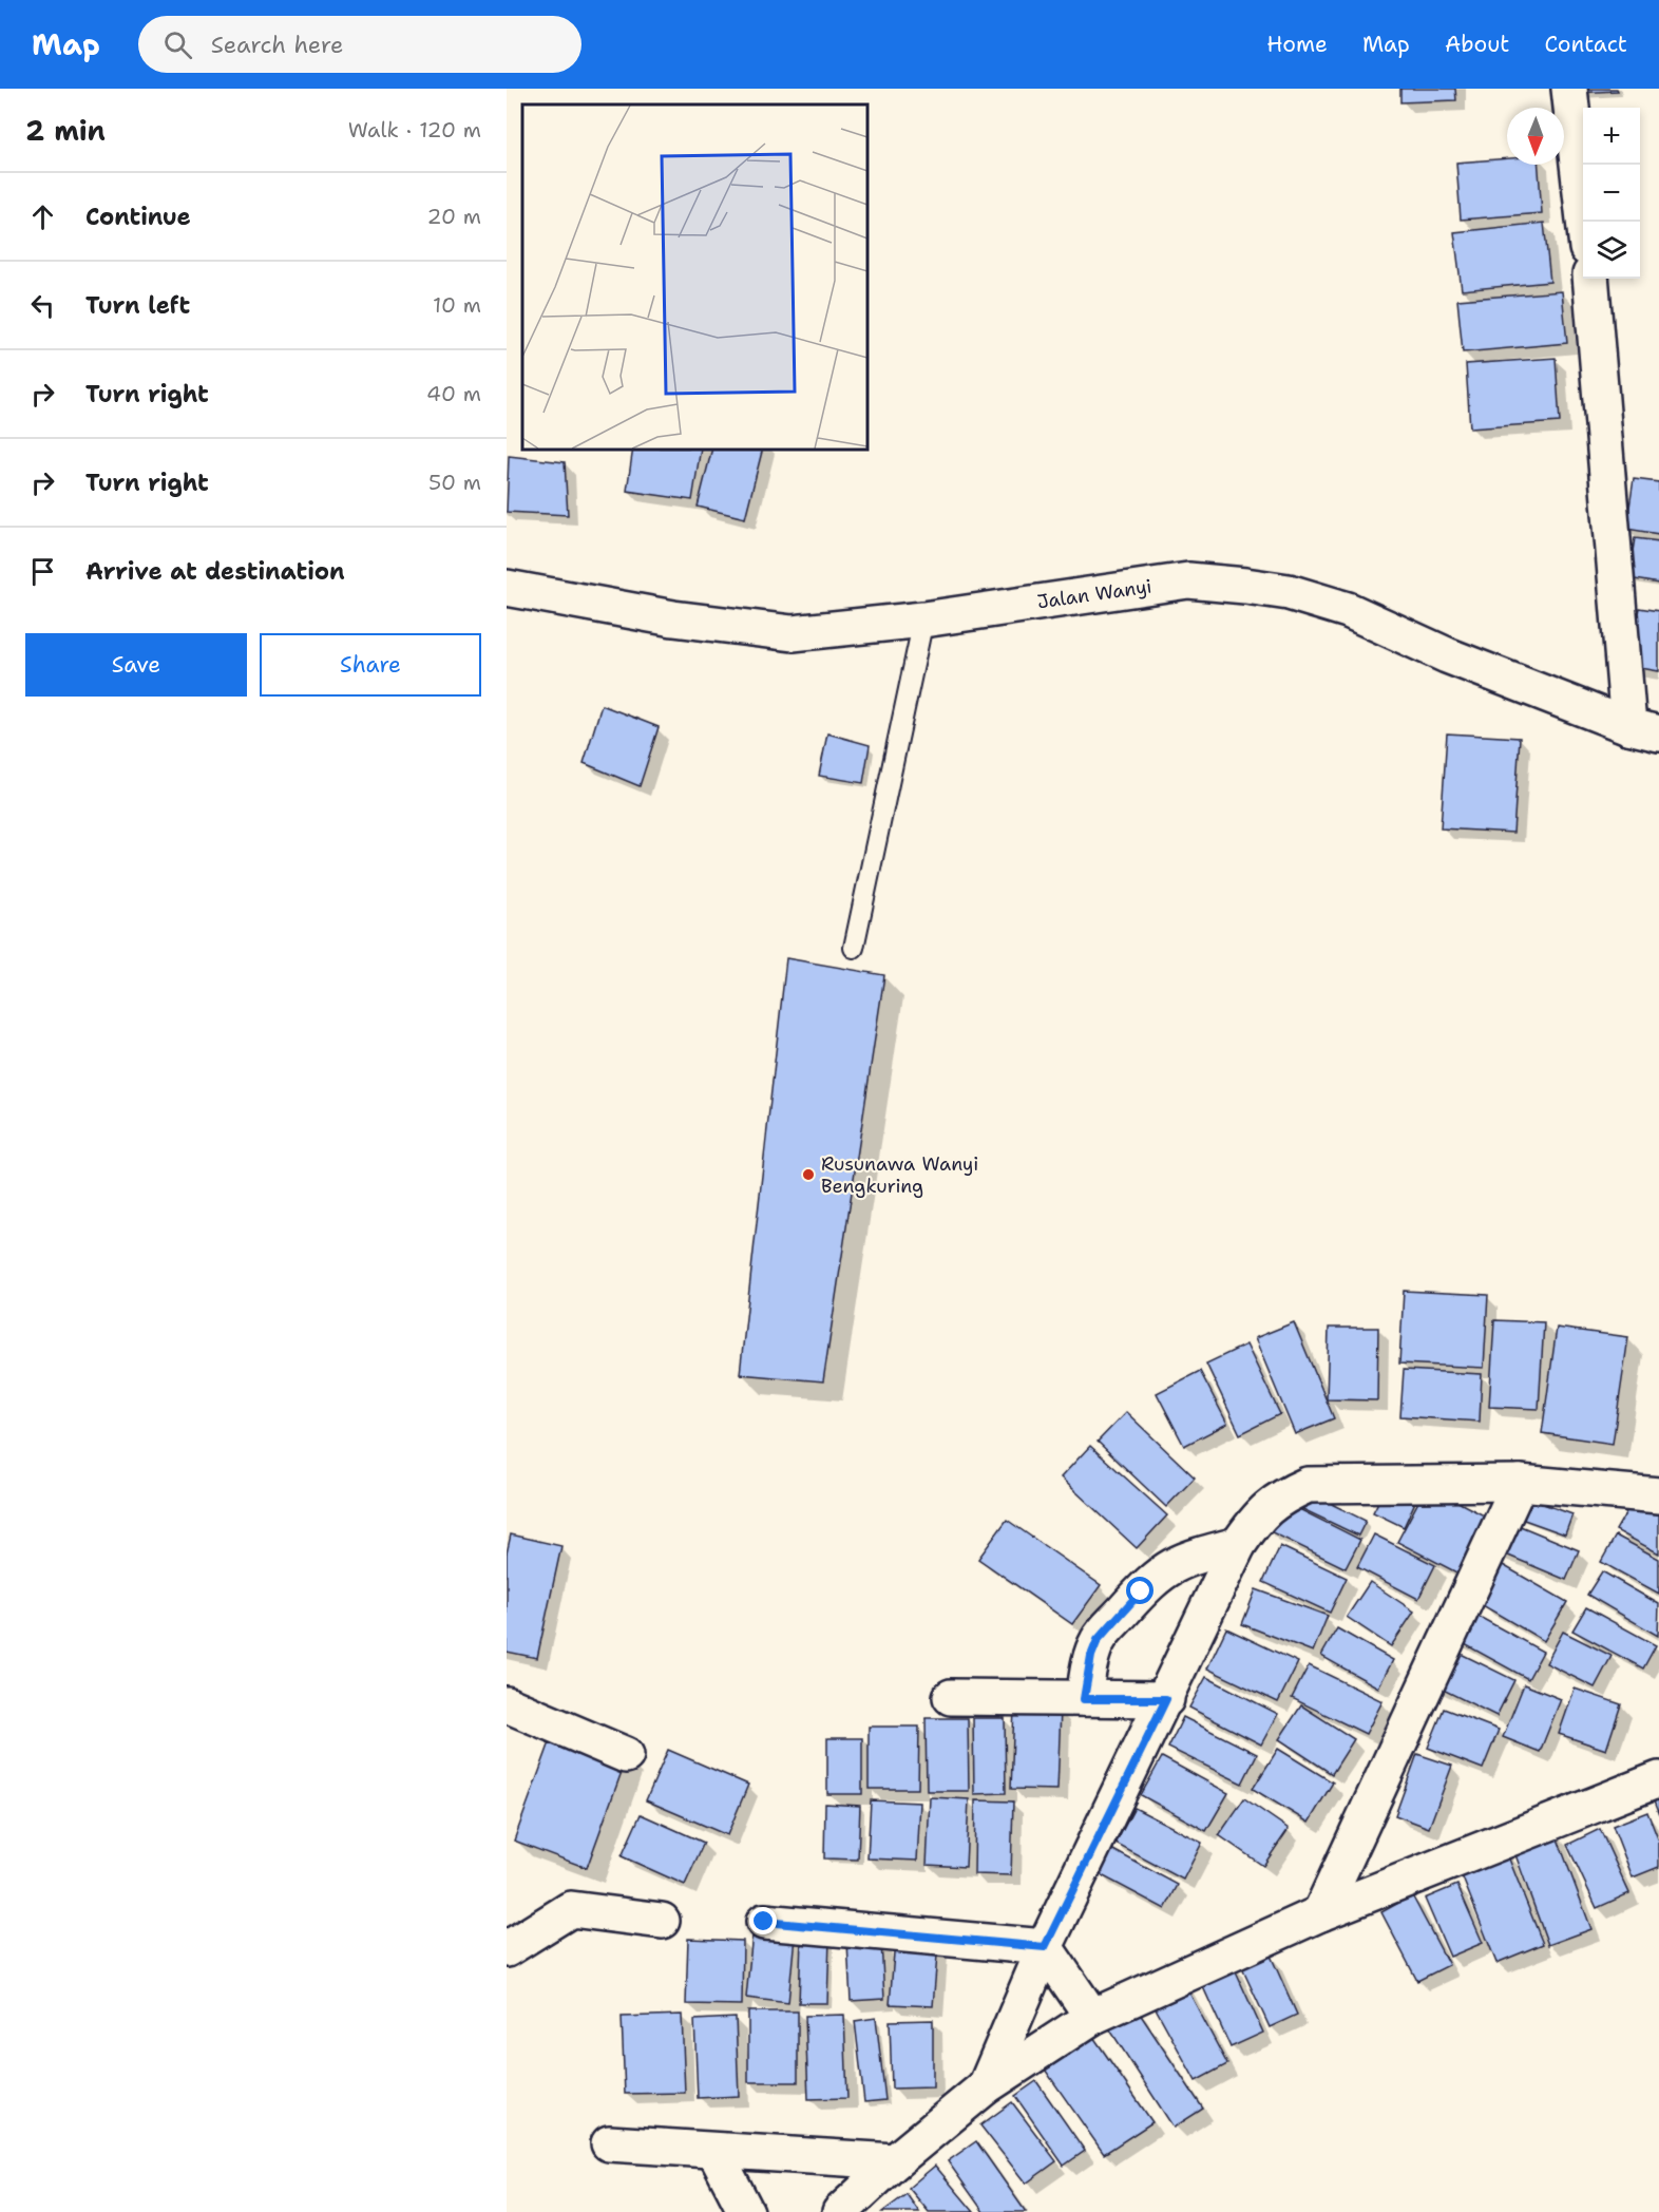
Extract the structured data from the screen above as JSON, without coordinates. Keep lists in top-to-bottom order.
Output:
{
  "streets": {
    "street": ["Jalan Wanyi"]
  },
  "places": ["Rusunawa Wanyi Bengkuring"],
  "north": "bottom",
  "page": {
    "header": "Map",
    "search": "Search here",
    "nav": [
      "Home",
      "Map",
      "About",
      "Contact"
    ],
    "heading": ["2 min", "Walk · 120 m"],
    "map_buttons": ["+", "−"],
    "list": [
      ["Continue", "20 m"],
      ["Turn left", "10 m"],
      ["Turn right", "40 m"],
      ["Turn right", "50 m"],
      "Arrive at destination"
    ],
    "buttons": ["Save", "Share"]
  }
}
